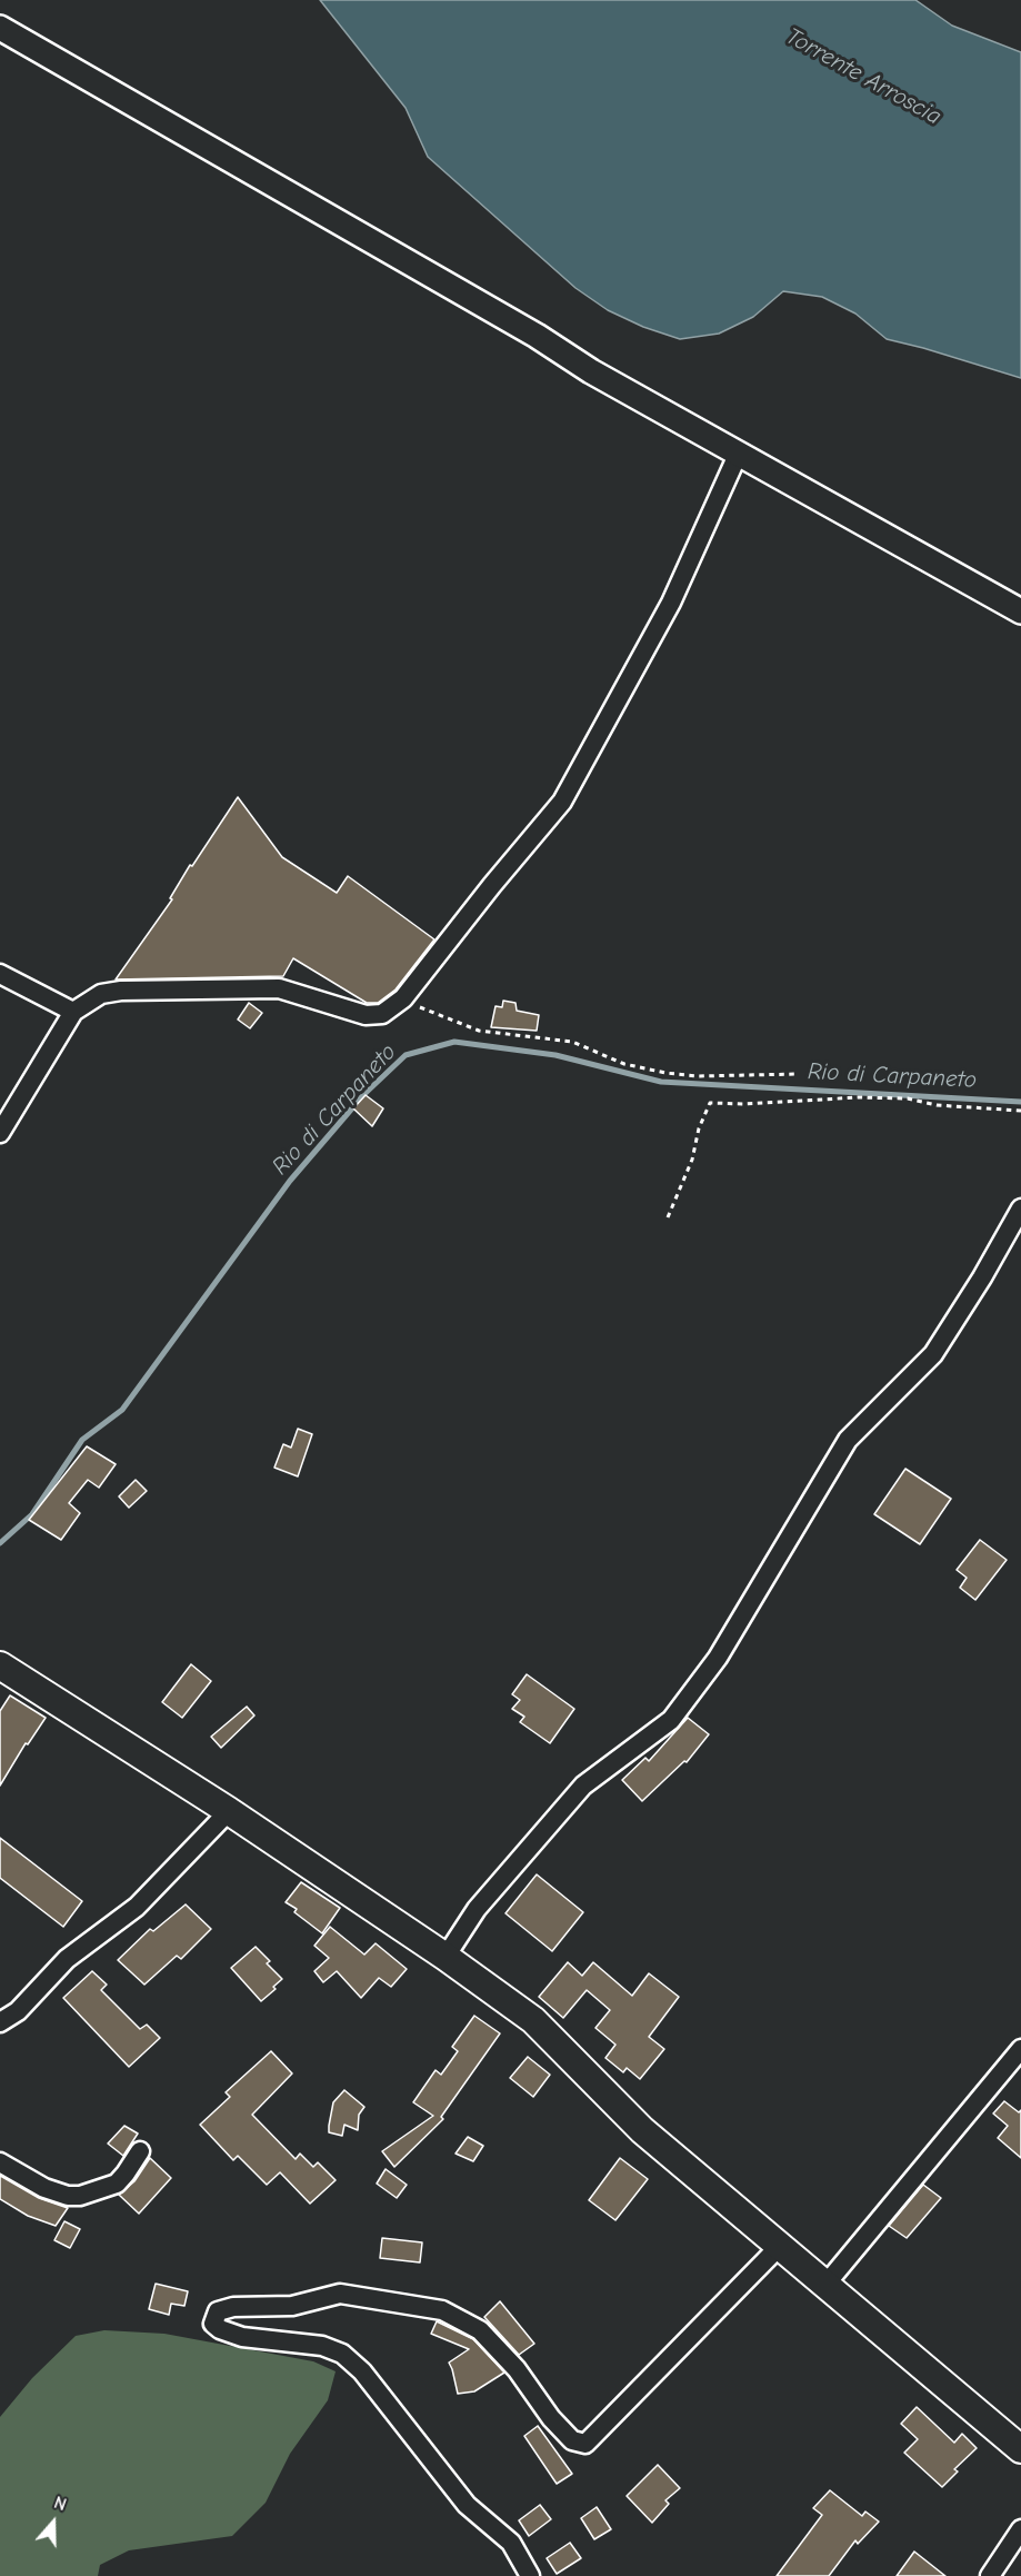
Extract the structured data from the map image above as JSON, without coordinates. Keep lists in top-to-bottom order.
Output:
{
  "water": ["Torrente Arroscia", "Rio di Carpaneto"],
  "north": "top"
}
